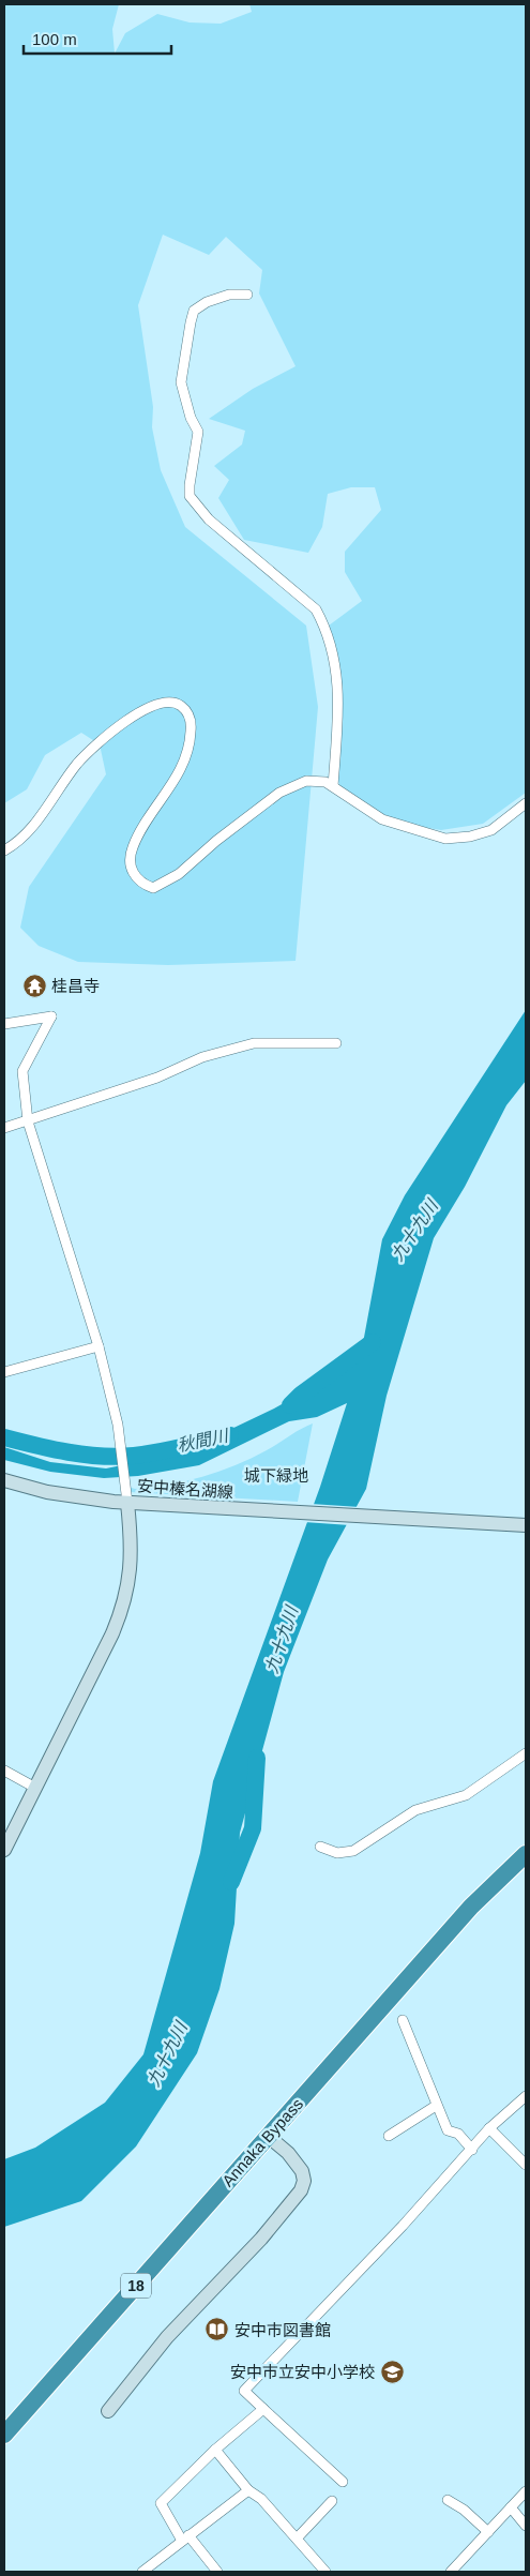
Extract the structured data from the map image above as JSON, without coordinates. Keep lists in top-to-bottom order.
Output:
{
  "streets": {
    "highway": ["Annaka Bypass", "18"],
    "street": ["安中榛名湖線"]
  },
  "water": ["九十九川", "秋間川"],
  "parks": ["城下緑地"],
  "places": {
    "temple": ["桂昌寺"],
    "library": ["安中市図書館"],
    "school or university": ["安中市立安中小学校"]
  },
  "scale_bar": "100 m"
}
